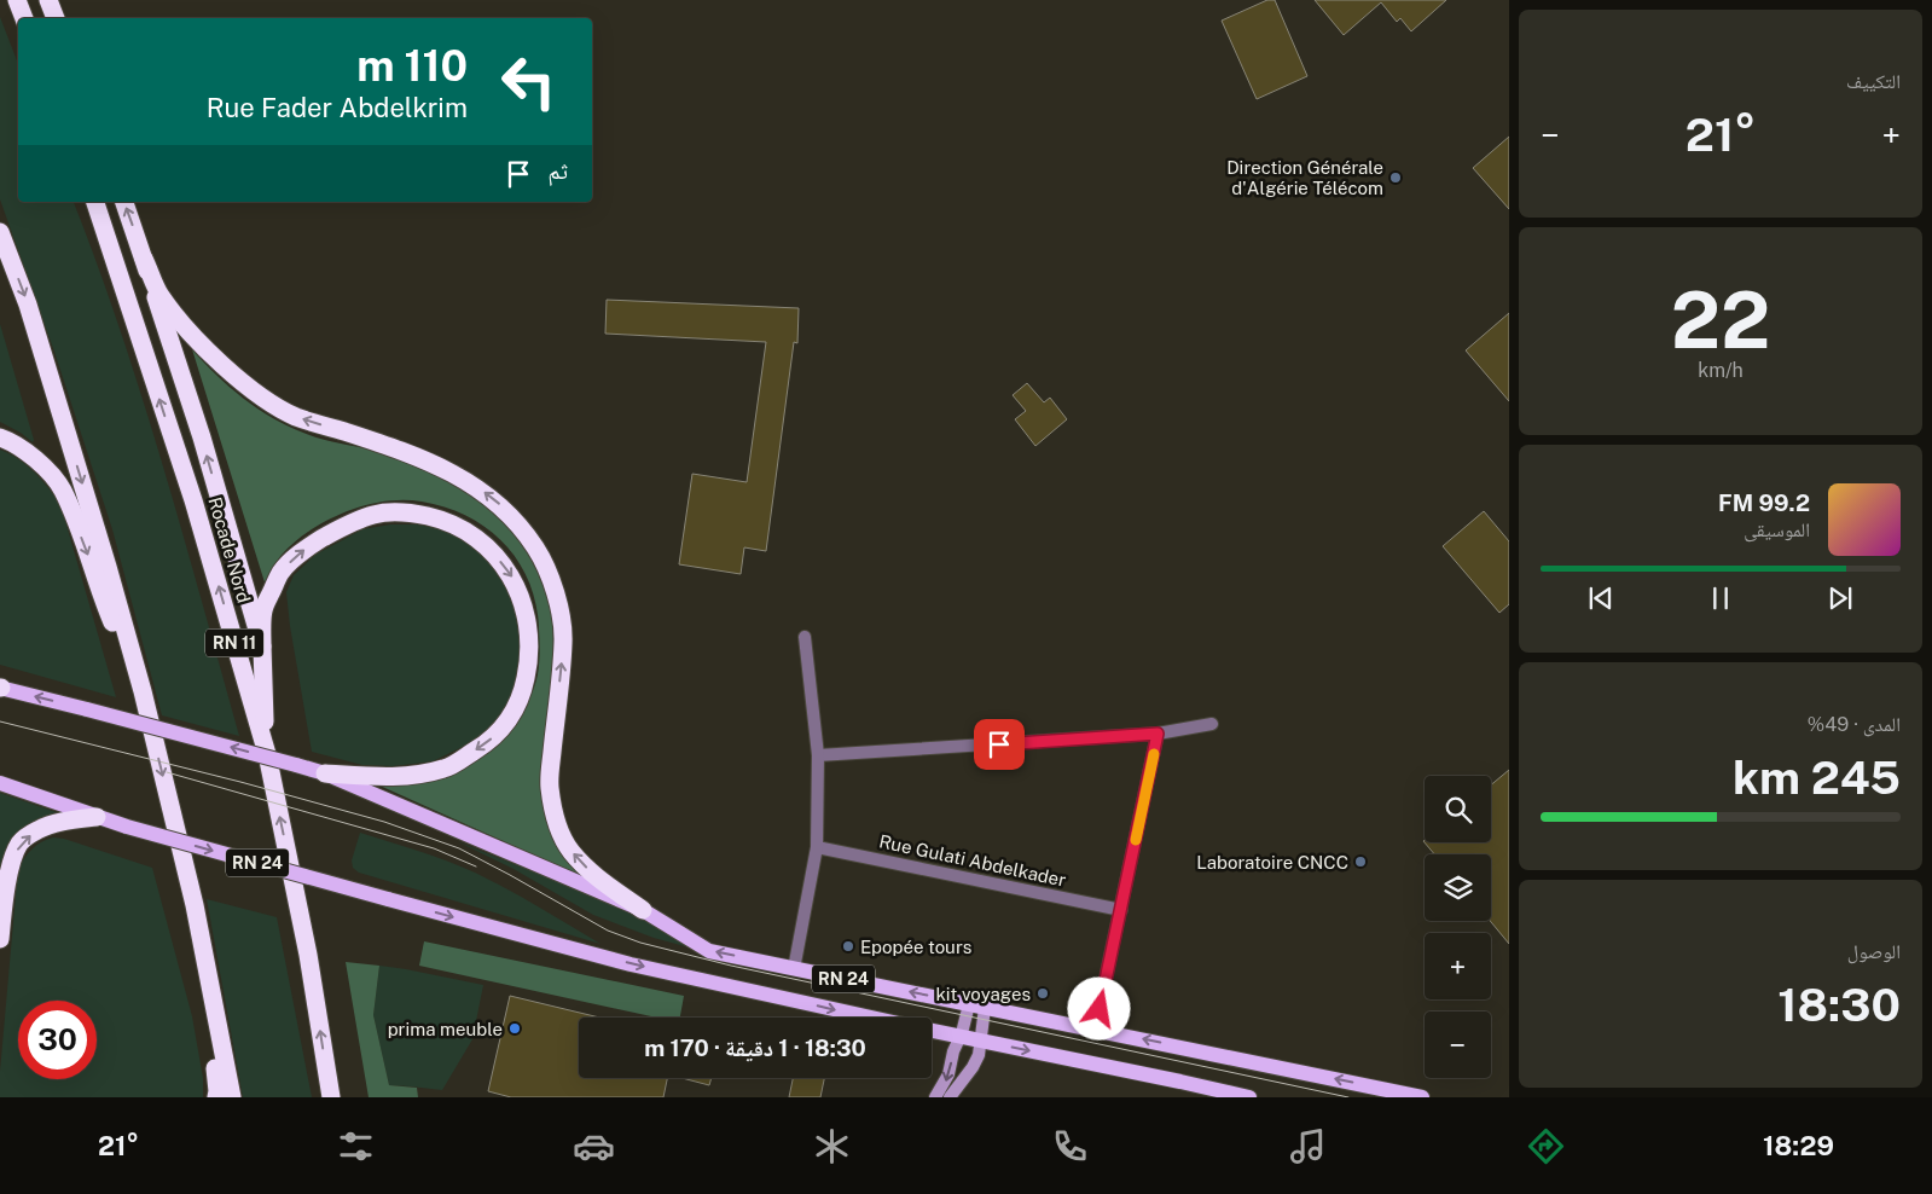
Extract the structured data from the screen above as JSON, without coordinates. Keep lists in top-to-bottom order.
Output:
{
  "streets": {
    "highway": ["Rocade Nord", "RN 11"],
    "main road": ["RN 24"],
    "street": ["Rue Gulati Abdelkader"]
  },
  "places": [
    "Direction Générale d'Algérie Télécom",
    "Laboratoire CNCC",
    "Epopée tours",
    "kit voyages",
    "prima meuble"
  ],
  "page": {
    "tile": [
      "التكييف",
      ["22", "km/h"],
      ["المدى · 49%", "245 km"],
      ["الوصول", "18:30"]
    ],
    "turn": ["110 m", "Rue Fader Abdelkrim"],
    "heat": ["−", "21°", "+"],
    "then": "ثم",
    "song": ["99.2 FM", "الموسيقى"],
    "map_buttons": ["+", "−"],
    "limit": "30",
    "trip": "18:30 · 1 دقيقة · 170 m",
    "tabs": ["18:29", "21°"]
  }
}
